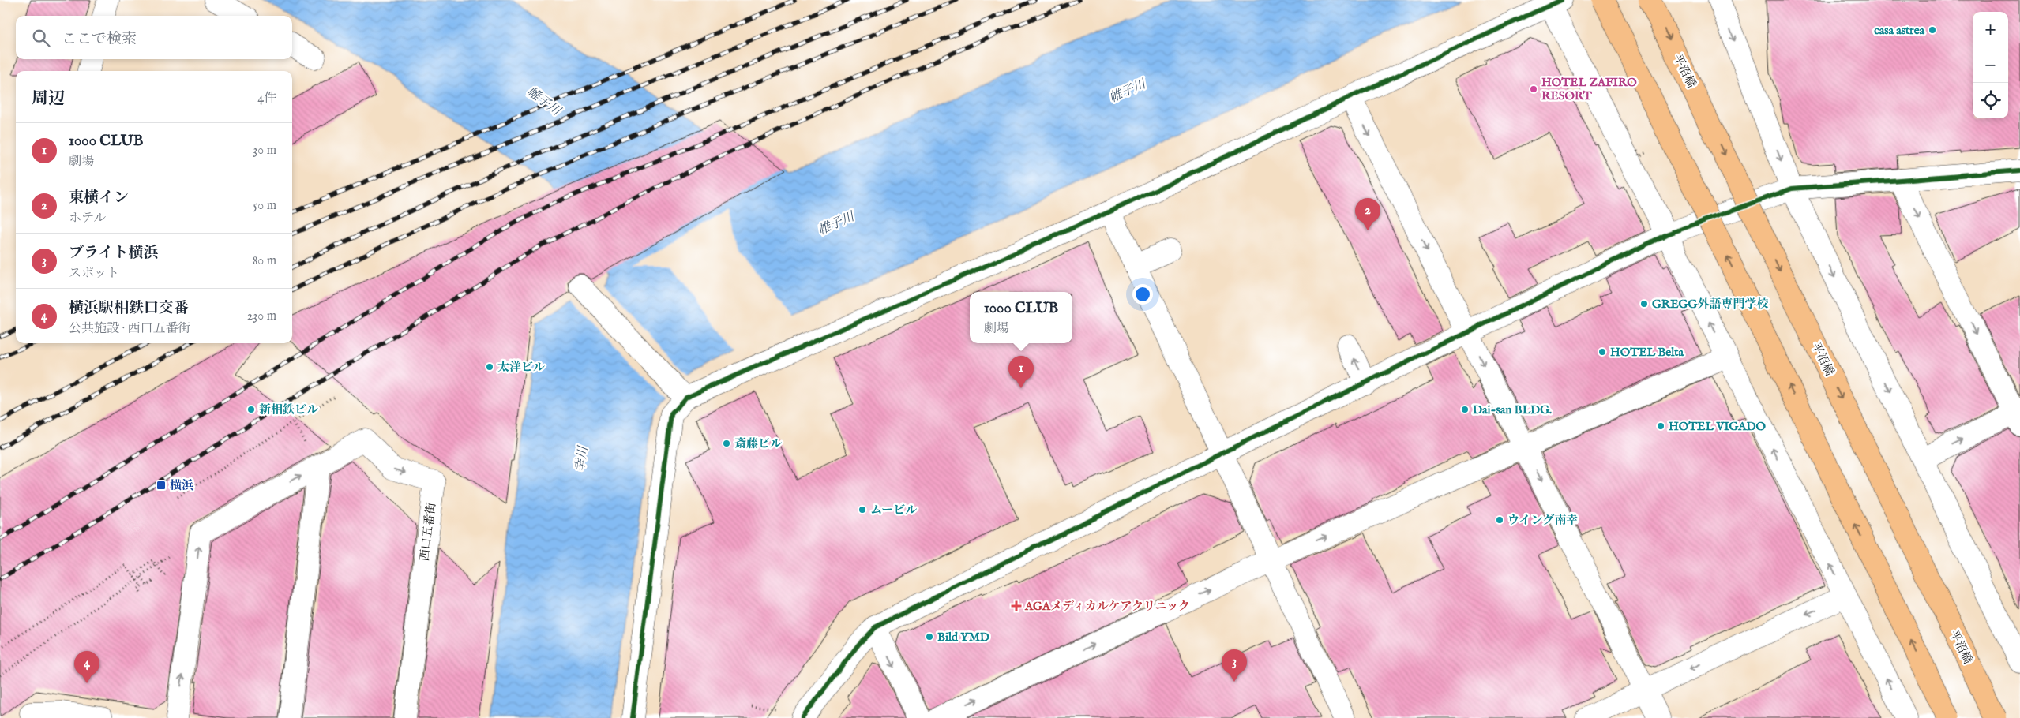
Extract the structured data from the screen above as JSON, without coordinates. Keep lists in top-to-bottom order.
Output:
{
  "streets": {
    "main road": ["平沼橋"],
    "street": ["西口五番街"]
  },
  "water": ["帷子川", "幸川"],
  "places": {
    "other": [
      "casa astrea",
      "HOTEL ZAFIRO RESORT",
      "GREGG外語専門学校",
      "HOTEL Belta",
      "太洋ビル",
      "新相鉄ビル",
      "Dai-san BLDG.",
      "HOTEL VIGADO",
      "斎藤ビル",
      "ムービル",
      "ウイング南幸",
      "Bild YMD"
    ],
    "transit": ["横浜"],
    "health": ["AGAメディカルケアクリニック"]
  },
  "page": {
    "map_buttons": ["+", "−"],
    "search": "ここで検索",
    "heading": ["周辺", "4件"],
    "list": [
      {
        "mark": "1",
        "name": "1000 CLUB",
        "note": "劇場",
        "value": "30 m"
      },
      {
        "mark": "2",
        "name": "東横イン",
        "note": "ホテル",
        "value": "50 m"
      },
      {
        "mark": "3",
        "name": "ブライト横浜",
        "note": "スポット",
        "value": "80 m"
      },
      {
        "mark": "4",
        "name": "横浜駅相鉄口交番",
        "note": "公共施設 · 西口五番街",
        "value": "230 m"
      }
    ],
    "pins": [
      "2",
      "1",
      "3",
      "4"
    ],
    "popup": ["1000 CLUB", "劇場"]
  }
}
